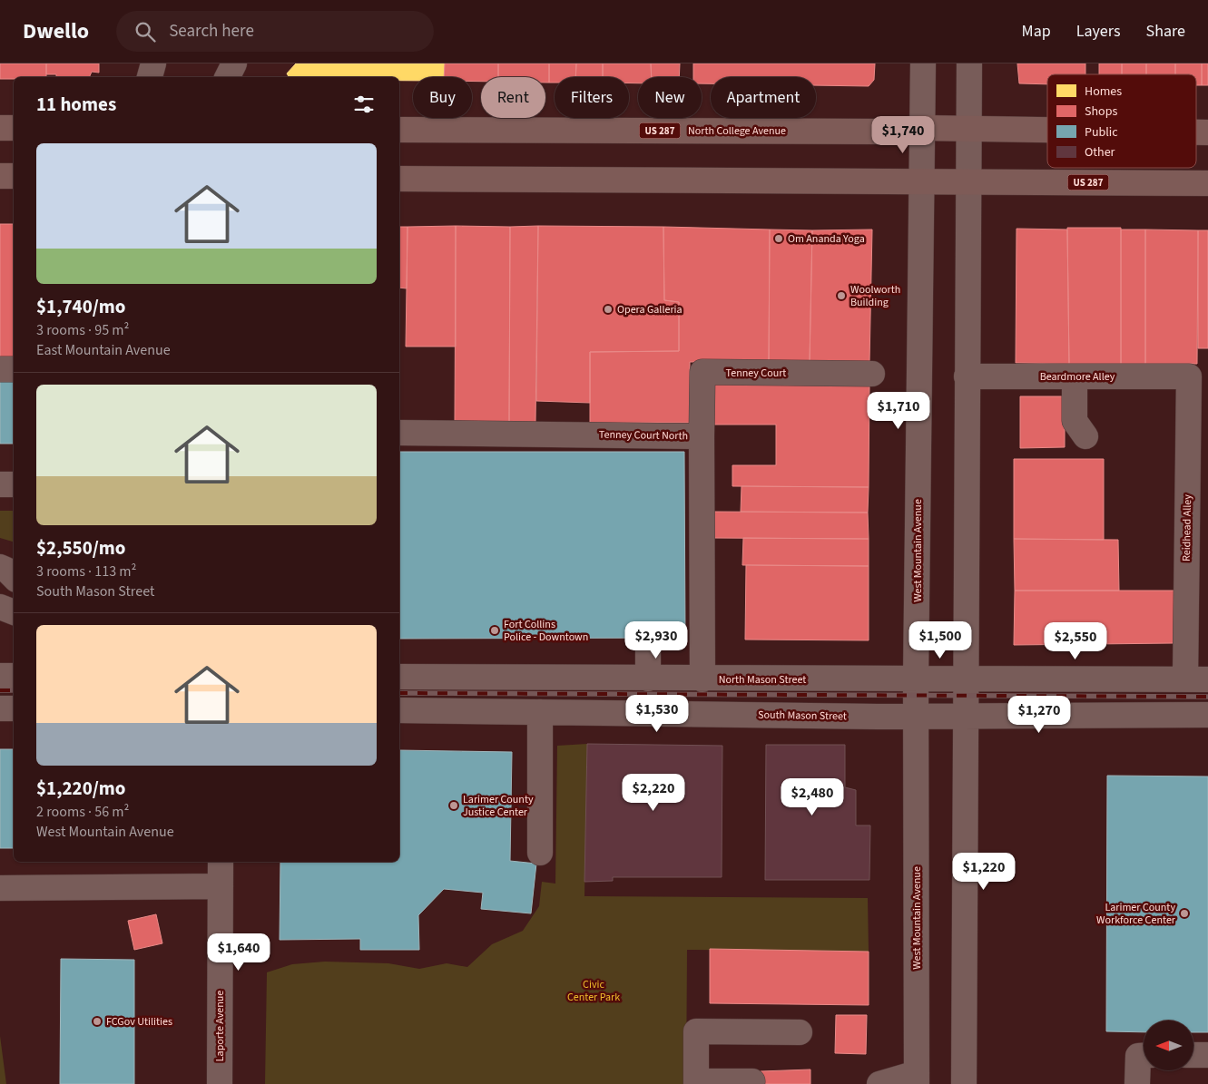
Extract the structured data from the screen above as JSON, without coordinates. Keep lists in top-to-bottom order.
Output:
{
  "streets": {
    "highway": ["US 287", "North College Avenue"],
    "street": [
      "Tenney Court",
      "Beardmore Alley",
      "Tenney Court North",
      "Reidhead Alley",
      "West Mountain Avenue",
      "North Mason Street",
      "South Mason Street",
      "Laporte Avenue"
    ]
  },
  "crossings": [
    ["US 287", "North College Avenue"],
    ["US 287", "West Mountain Avenue"],
    ["North College Avenue", "West Mountain Avenue"],
    ["Tenney Court", "Tenney Court North"],
    ["Beardmore Alley", "Reidhead Alley"],
    ["Tenney Court North", "North Mason Street"],
    ["West Mountain Avenue", "North Mason Street"],
    ["West Mountain Avenue", "South Mason Street"]
  ],
  "parks": ["Civic Center Park"],
  "places": [
    "Om Ananda Yoga",
    "Woolworth Building",
    "Opera Galleria",
    "Fort Collins Police - Downtown",
    "Larimer County Justice Center",
    "Larimer County Workforce Center",
    "FCGov Utilities"
  ],
  "legend": [
    "Homes",
    "Shops",
    "Public",
    "Other"
  ],
  "north": "left",
  "page": {
    "header": "Dwello",
    "search": "Search here",
    "nav": ["Map", "Layers", "Share"],
    "chip": [
      "Buy",
      "Rent",
      "Filters",
      "New",
      "Apartment"
    ],
    "heading": "11 homes",
    "price": [
      "$1,740",
      "$1,710",
      "$2,930",
      "$1,500",
      "$2,550",
      "$1,530",
      "$1,270",
      "$2,220",
      "$2,480",
      "$1,220",
      "$1,640"
    ],
    "list": [
      {
        "name": "$1,740/mo",
        "note": "3 rooms · 95 m² · East Mountain Avenue"
      },
      {
        "name": "$2,550/mo",
        "note": "3 rooms · 113 m² · South Mason Street"
      },
      {
        "name": "$1,220/mo",
        "note": "2 rooms · 56 m² · West Mountain Avenue"
      }
    ]
  }
}
